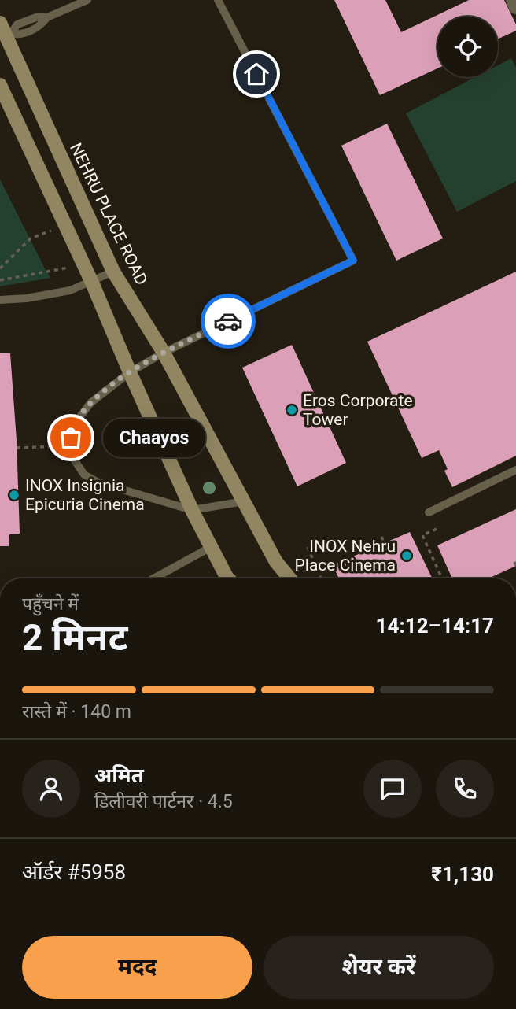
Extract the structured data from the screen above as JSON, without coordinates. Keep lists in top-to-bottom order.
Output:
{
  "streets": {
    "street": ["NEHRU PLACE ROAD"]
  },
  "places": [
    "Eros Corporate Tower",
    "Chaayos",
    "INOX Insignia Epicuria Cinema",
    "INOX Nehru Place Cinema"
  ],
  "page": {
    "bubble": "Chaayos",
    "heading": ["2 मिनट", "पहुँचने में", "14:12–14:17"],
    "panel": [
      "अमित",
      "डिलीवरी पार्टनर · 4.5",
      "ऑर्डर #5958",
      "₹1,130"
    ],
    "bar": "रास्ते में · 140 m",
    "buttons": ["मदद", "शेयर करें"]
  }
}
